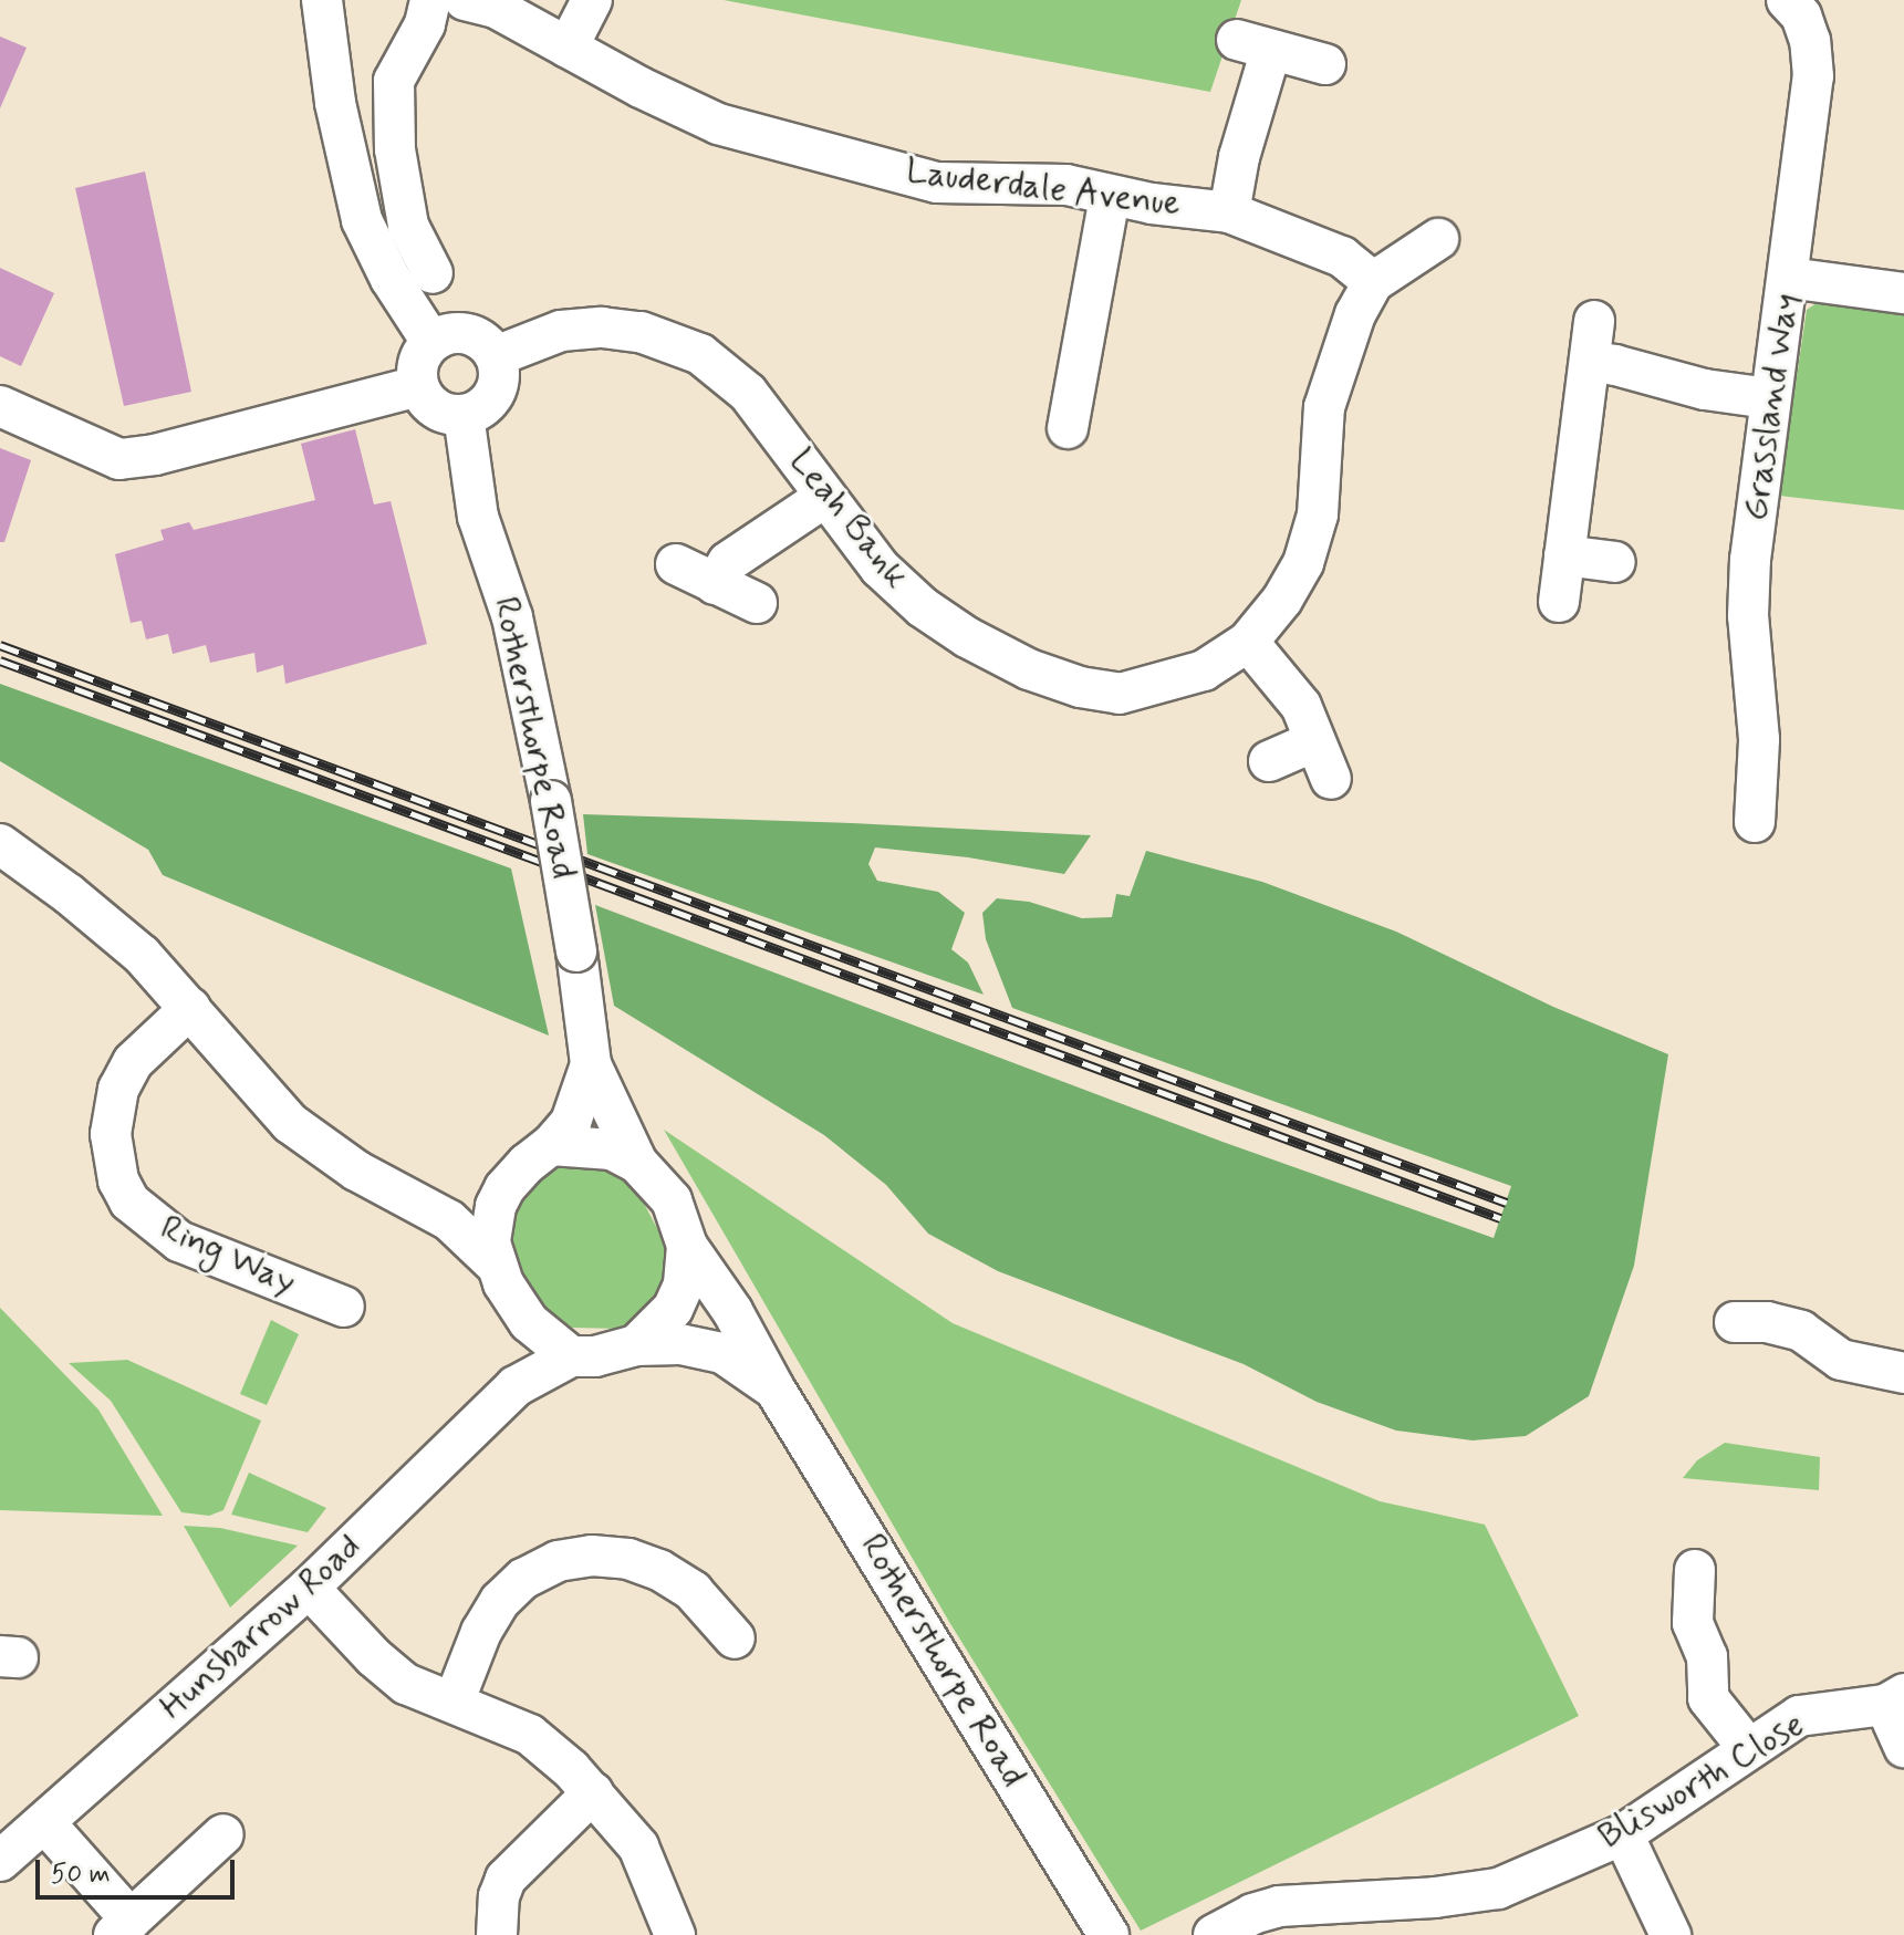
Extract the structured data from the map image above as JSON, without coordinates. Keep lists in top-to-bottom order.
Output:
{
  "streets": {
    "street": [
      "Lauderdale Avenue",
      "Grassland Way",
      "Leah Bank",
      "Rothersthorpe Road",
      "Ring Way",
      "Hunsbarrow Road",
      "Blisworth Close"
    ]
  },
  "crossings": [
    ["Lauderdale Avenue", "Leah Bank"],
    ["Leah Bank", "Rothersthorpe Road"],
    ["Rothersthorpe Road", "Hunsbarrow Road"]
  ],
  "scale_bar": "50 m"
}
